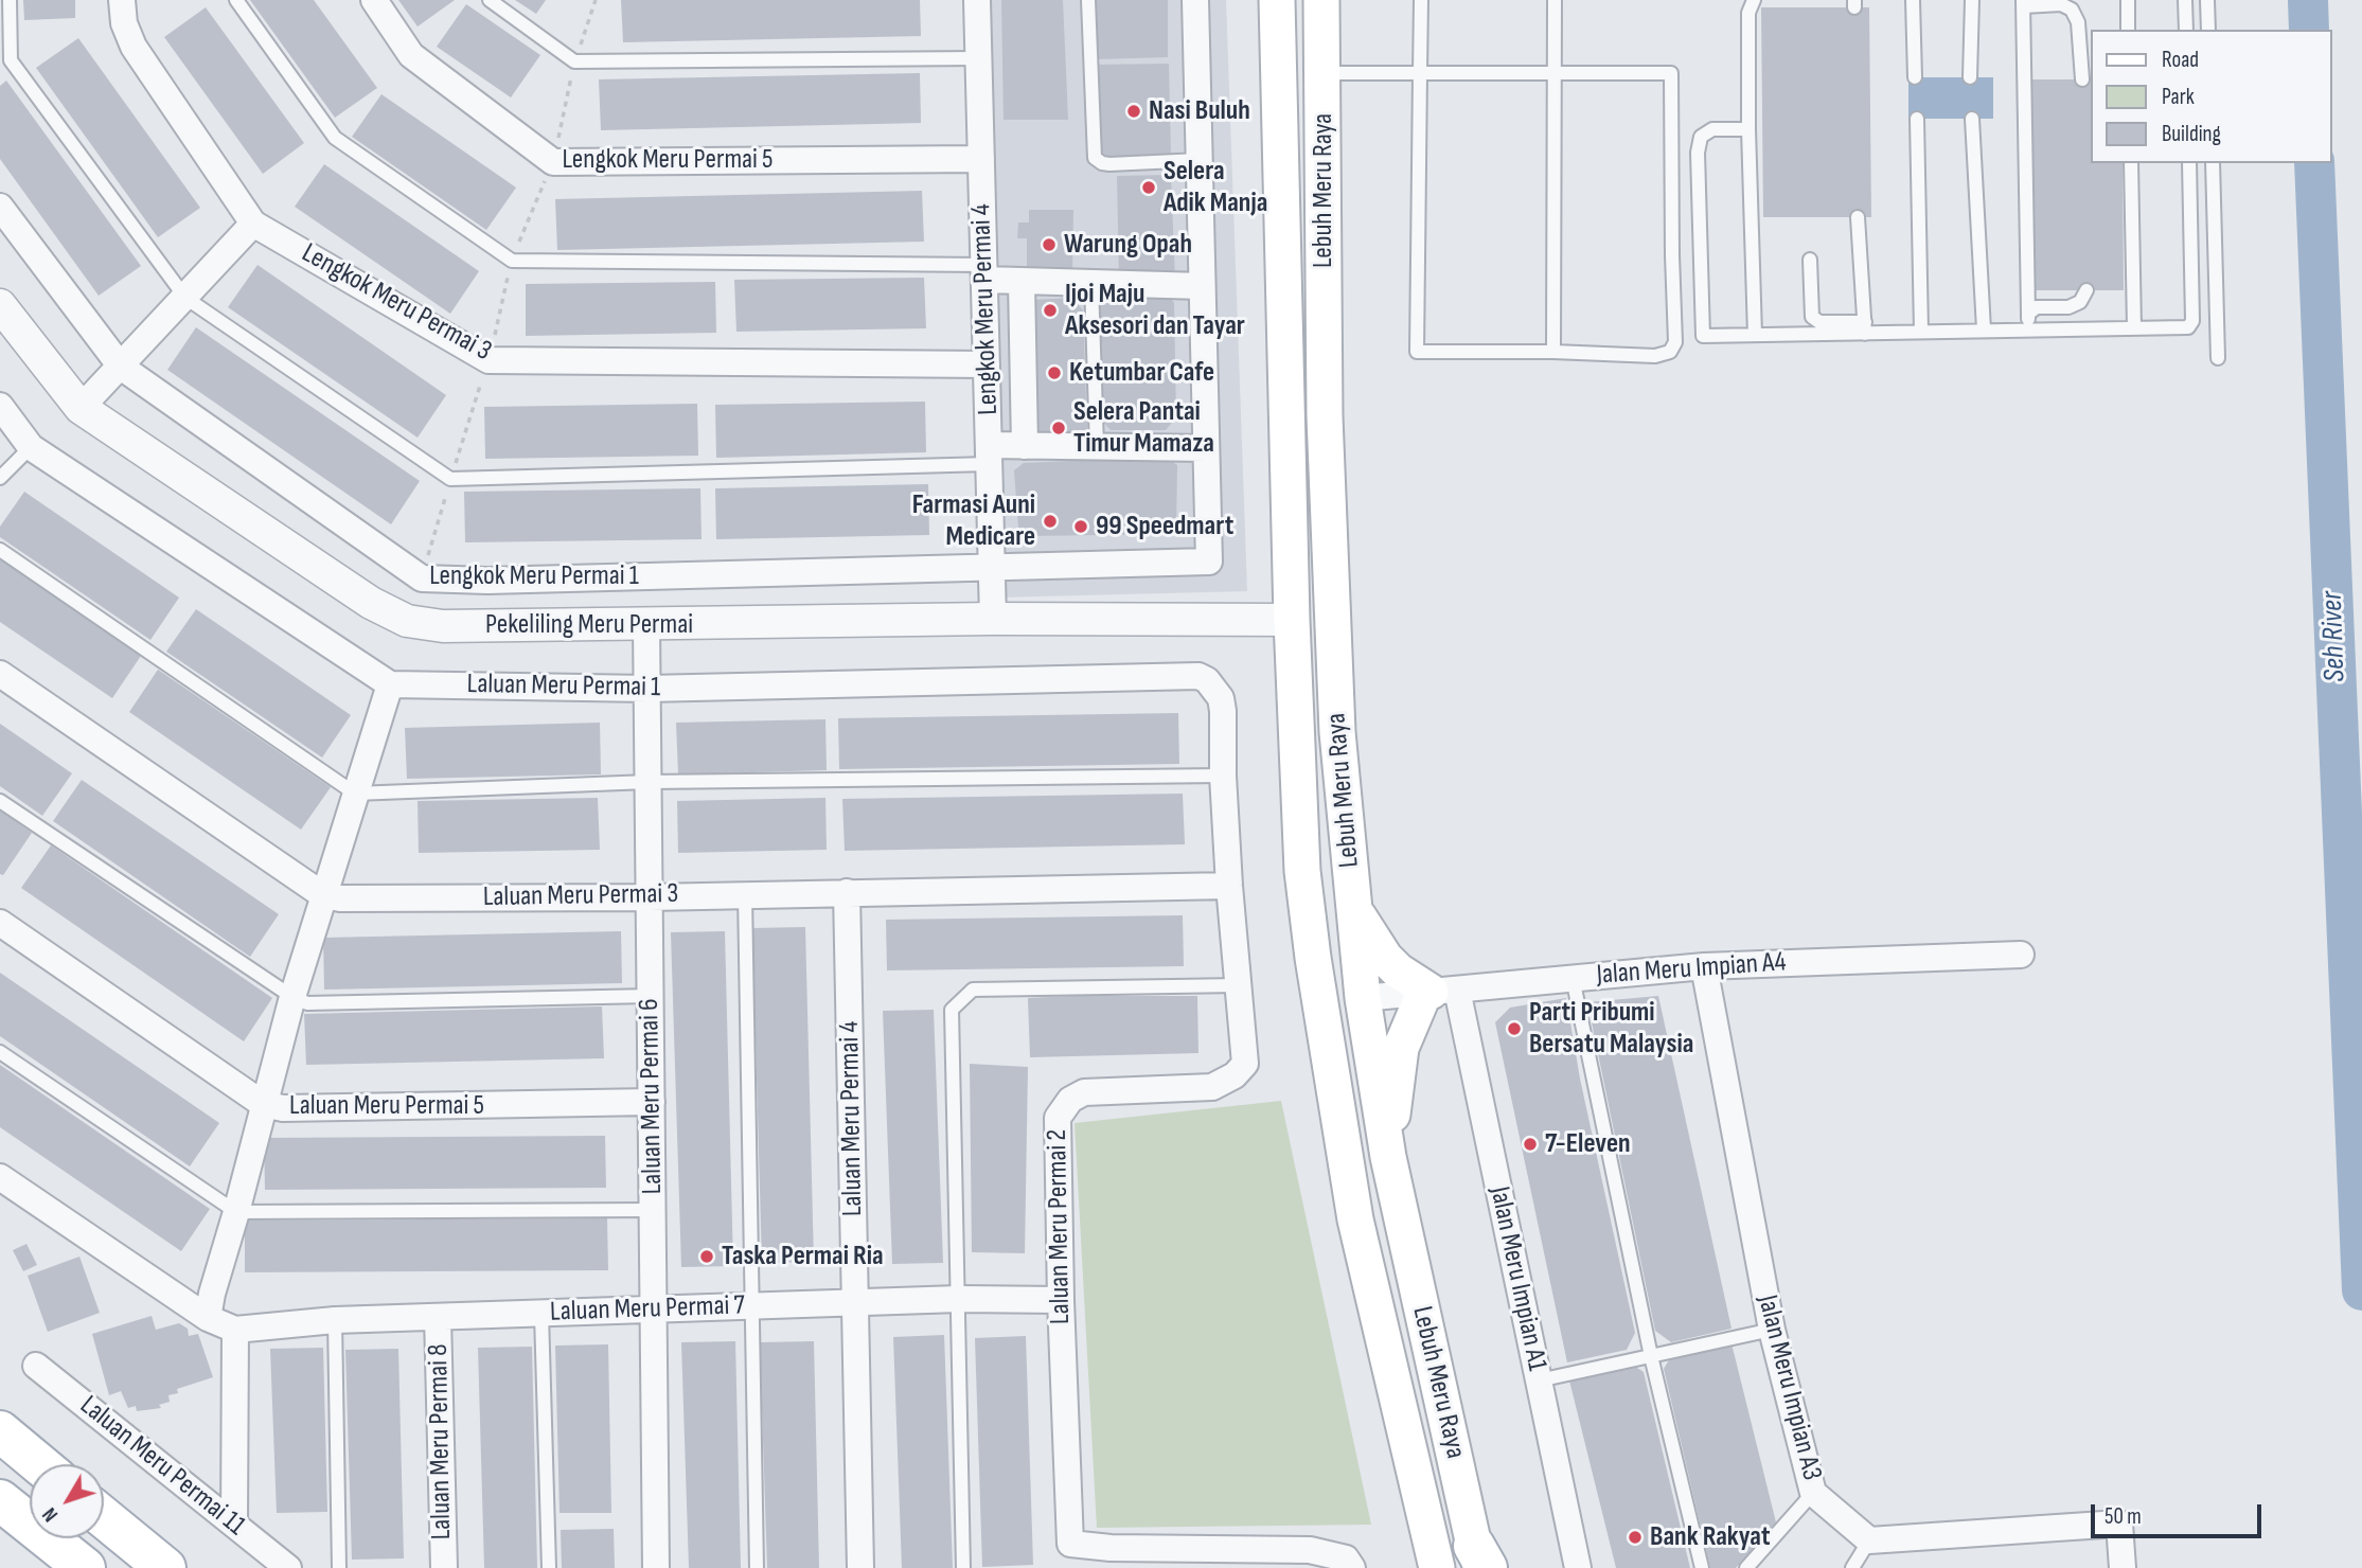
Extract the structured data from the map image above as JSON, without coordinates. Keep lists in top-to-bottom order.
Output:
{
  "streets": {
    "main road": ["Lebuh Meru Raya"],
    "street": [
      "Lengkok Meru Permai 5",
      "Lengkok Meru Permai 3",
      "Lengkok Meru Permai 4",
      "Lengkok Meru Permai 1",
      "Pekeliling Meru Permai",
      "Laluan Meru Permai 1",
      "Laluan Meru Permai 3",
      "Jalan Meru Impian A4",
      "Laluan Meru Permai 6",
      "Laluan Meru Permai 5",
      "Laluan Meru Permai 4",
      "Laluan Meru Permai 2",
      "Jalan Meru Impian A1",
      "Laluan Meru Permai 7",
      "Jalan Meru Impian A3",
      "Laluan Meru Permai 8",
      "Laluan Meru Permai 11"
    ]
  },
  "crossings": [
    ["Lengkok Meru Permai 5", "Lengkok Meru Permai 4"],
    ["Lebuh Meru Raya", "Pekeliling Meru Permai"],
    ["Lebuh Meru Raya", "Jalan Meru Impian A4"],
    ["Lengkok Meru Permai 3", "Lengkok Meru Permai 4"],
    ["Lengkok Meru Permai 4", "Lengkok Meru Permai 1"],
    ["Lengkok Meru Permai 4", "Pekeliling Meru Permai"],
    ["Pekeliling Meru Permai", "Laluan Meru Permai 6"],
    ["Laluan Meru Permai 1", "Laluan Meru Permai 6"],
    ["Laluan Meru Permai 1", "Laluan Meru Permai 2"],
    ["Laluan Meru Permai 3", "Laluan Meru Permai 6"],
    ["Laluan Meru Permai 3", "Laluan Meru Permai 4"],
    ["Laluan Meru Permai 3", "Laluan Meru Permai 2"],
    ["Jalan Meru Impian A4", "Jalan Meru Impian A1"],
    ["Jalan Meru Impian A4", "Jalan Meru Impian A3"],
    ["Laluan Meru Permai 6", "Laluan Meru Permai 5"],
    ["Laluan Meru Permai 6", "Laluan Meru Permai 7"],
    ["Laluan Meru Permai 4", "Laluan Meru Permai 7"],
    ["Laluan Meru Permai 2", "Laluan Meru Permai 7"],
    ["Laluan Meru Permai 7", "Laluan Meru Permai 8"]
  ],
  "water": ["Seh River"],
  "places": [
    "Nasi Buluh",
    "Selera Adik Manja",
    "Warung Opah",
    "Ijoi Maju Aksesori dan Tayar",
    "Ketumbar Cafe",
    "Selera Pantai Timur Mamaza",
    "Farmasi Auni Medicare",
    "99 Speedmart",
    "Parti Pribumi Bersatu Malaysia",
    "7-Eleven",
    "Taska Permai Ria",
    "Bank Rakyat"
  ],
  "legend": ["Road", "Park", "Building"],
  "scale_bar": "50 m",
  "north": "bottom left"
}
